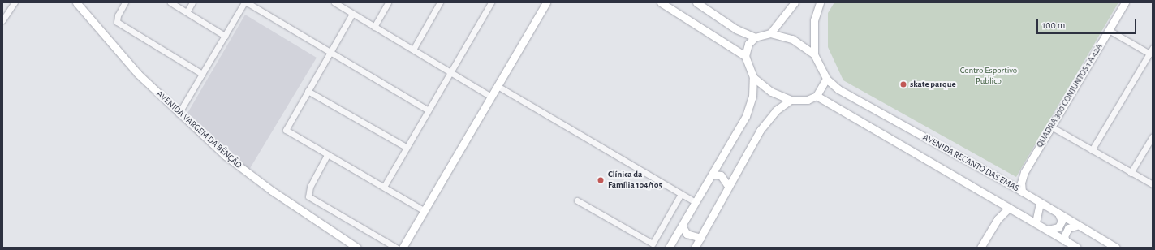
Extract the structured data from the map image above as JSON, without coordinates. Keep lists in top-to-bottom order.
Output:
{
  "streets": {
    "street": ["QUADRA 300 CONJUNTOS 1 A 42A", "AVENIDA VARGEM DA BÊNÇÃO", "AVENIDA RECANTO DAS EMAS"]
  },
  "crossings": [
    ["QUADRA 300 CONJUNTOS 1 A 42A", "AVENIDA RECANTO DAS EMAS"]
  ],
  "parks": ["Centro Esportivo Publico"],
  "places": ["skate parque", "Clínica da Família 104/105"],
  "scale_bar": "100 m"
}
